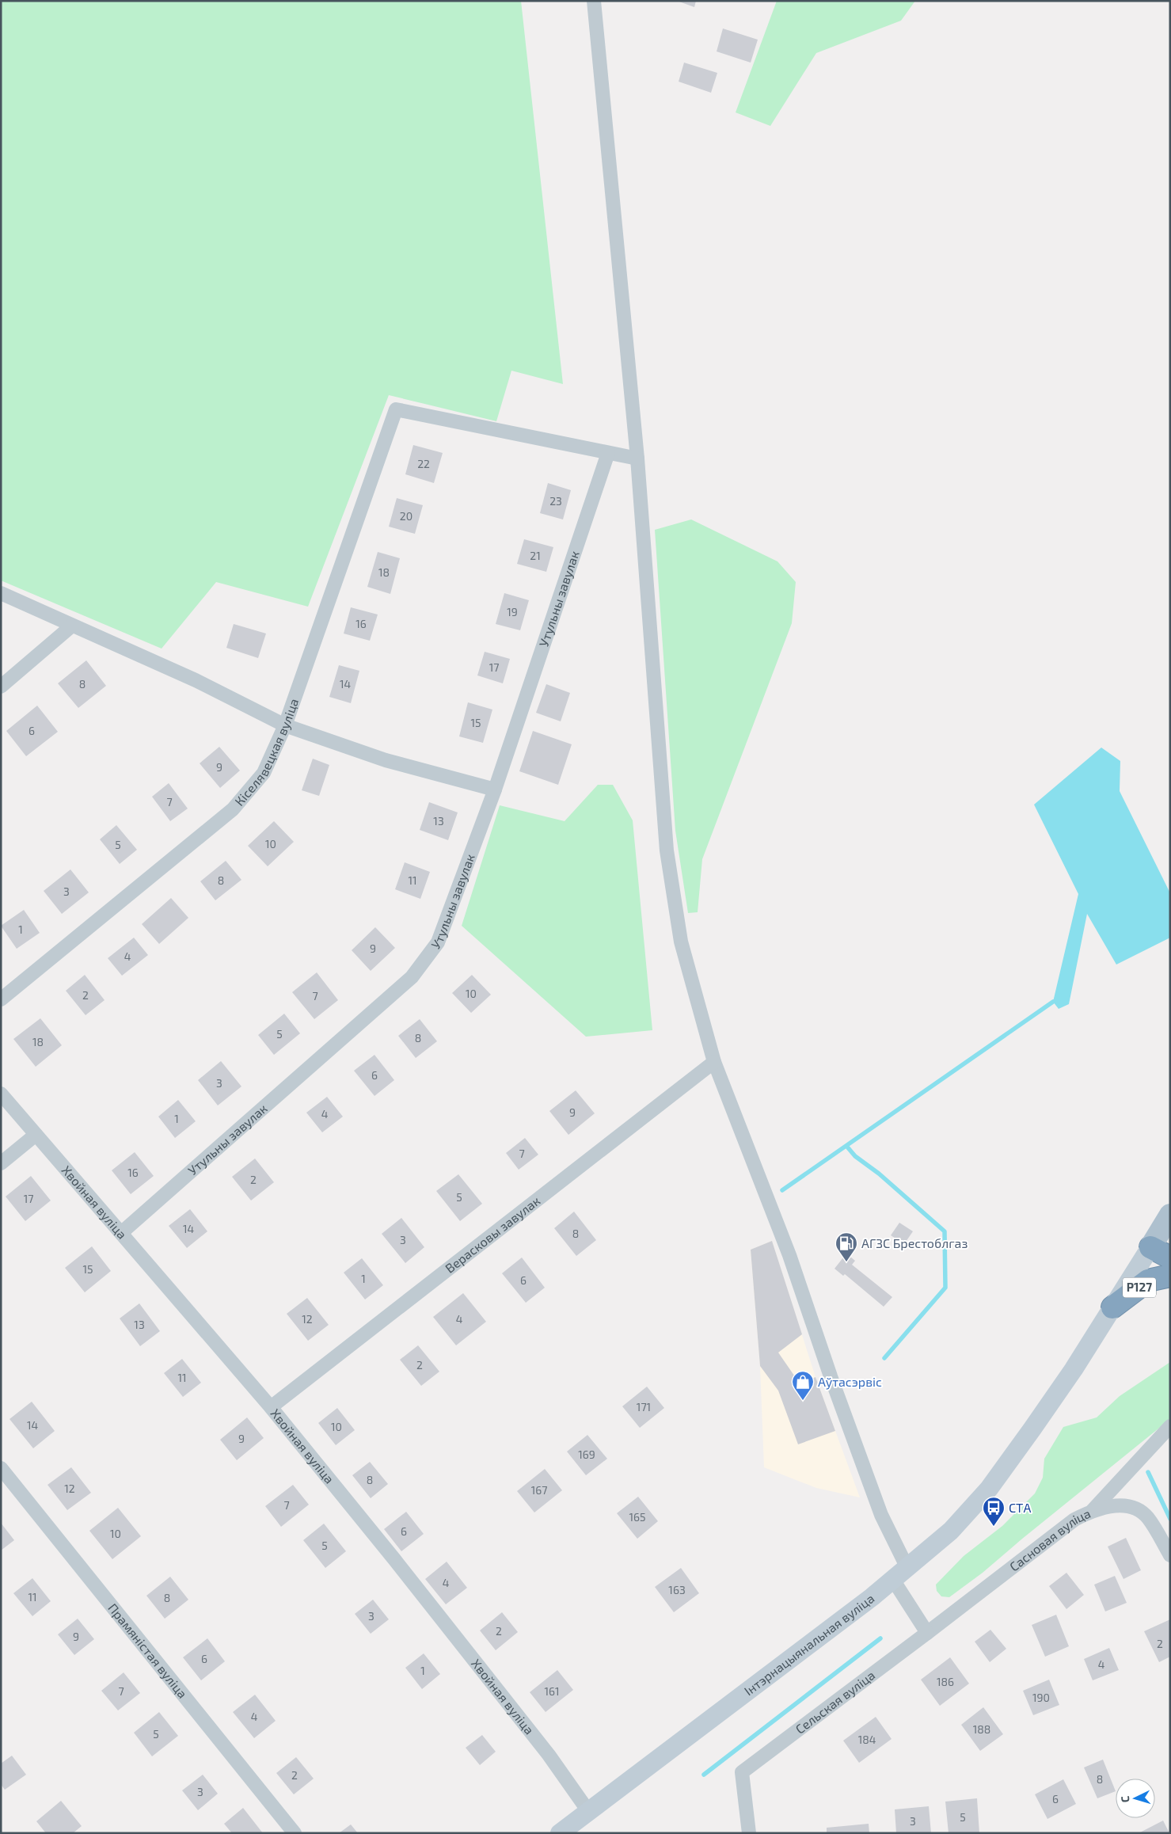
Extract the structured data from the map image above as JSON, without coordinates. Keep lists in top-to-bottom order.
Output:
{
  "streets": {
    "highway": ["Р127"],
    "main road": ["Інтэрнацыянальная вуліца"],
    "street": [
      "Утульны завулак",
      "Кіселявецкая вуліца",
      "Хвойная вуліца",
      "Верасковы завулак",
      "Сасновая вуліца",
      "Прамяністая вуліца",
      "Сельская вуліца"
    ]
  },
  "crossings": [
    ["Утульны завулак", "Кіселявецкая вуліца"],
    ["Утульны завулак", "Хвойная вуліца"],
    ["Хвойная вуліца", "Верасковы завулак"],
    ["Хвойная вуліца", "Інтэрнацыянальная вуліца"],
    ["Р127", "Інтэрнацыянальная вуліца"],
    ["Сасновая вуліца", "Сельская вуліца"]
  ],
  "places": {
    "fuel station": ["АГЗС Брестоблгаз"],
    "shop": ["Аўтасэрвіс"],
    "bus stop": ["СТА"]
  },
  "house_numbers": [
    "22",
    "23",
    "20",
    "21",
    "18",
    "19",
    "16",
    "17",
    "8",
    "14",
    "15",
    "6",
    "9",
    "7",
    "13",
    "10",
    "5",
    "8",
    "11",
    "3",
    "1",
    "9",
    "4",
    "10",
    "2",
    "7",
    "5",
    "8",
    "18",
    "6",
    "3",
    "9",
    "4",
    "1",
    "7",
    "16",
    "2",
    "5",
    "17",
    "14",
    "8",
    "3",
    "15",
    "1",
    "6",
    "12",
    "4",
    "13",
    "2",
    "11",
    "171",
    "14",
    "10",
    "9",
    "169",
    "8",
    "12",
    "167",
    "7",
    "165",
    "6",
    "10",
    "5",
    "4",
    "163",
    "11",
    "8",
    "3",
    "2",
    "9",
    "2",
    "6",
    "4",
    "1",
    "186",
    "7",
    "161",
    "190",
    "4",
    "188",
    "5",
    "184",
    "2",
    "8",
    "3",
    "6",
    "5",
    "3"
  ],
  "north": "left"
}
